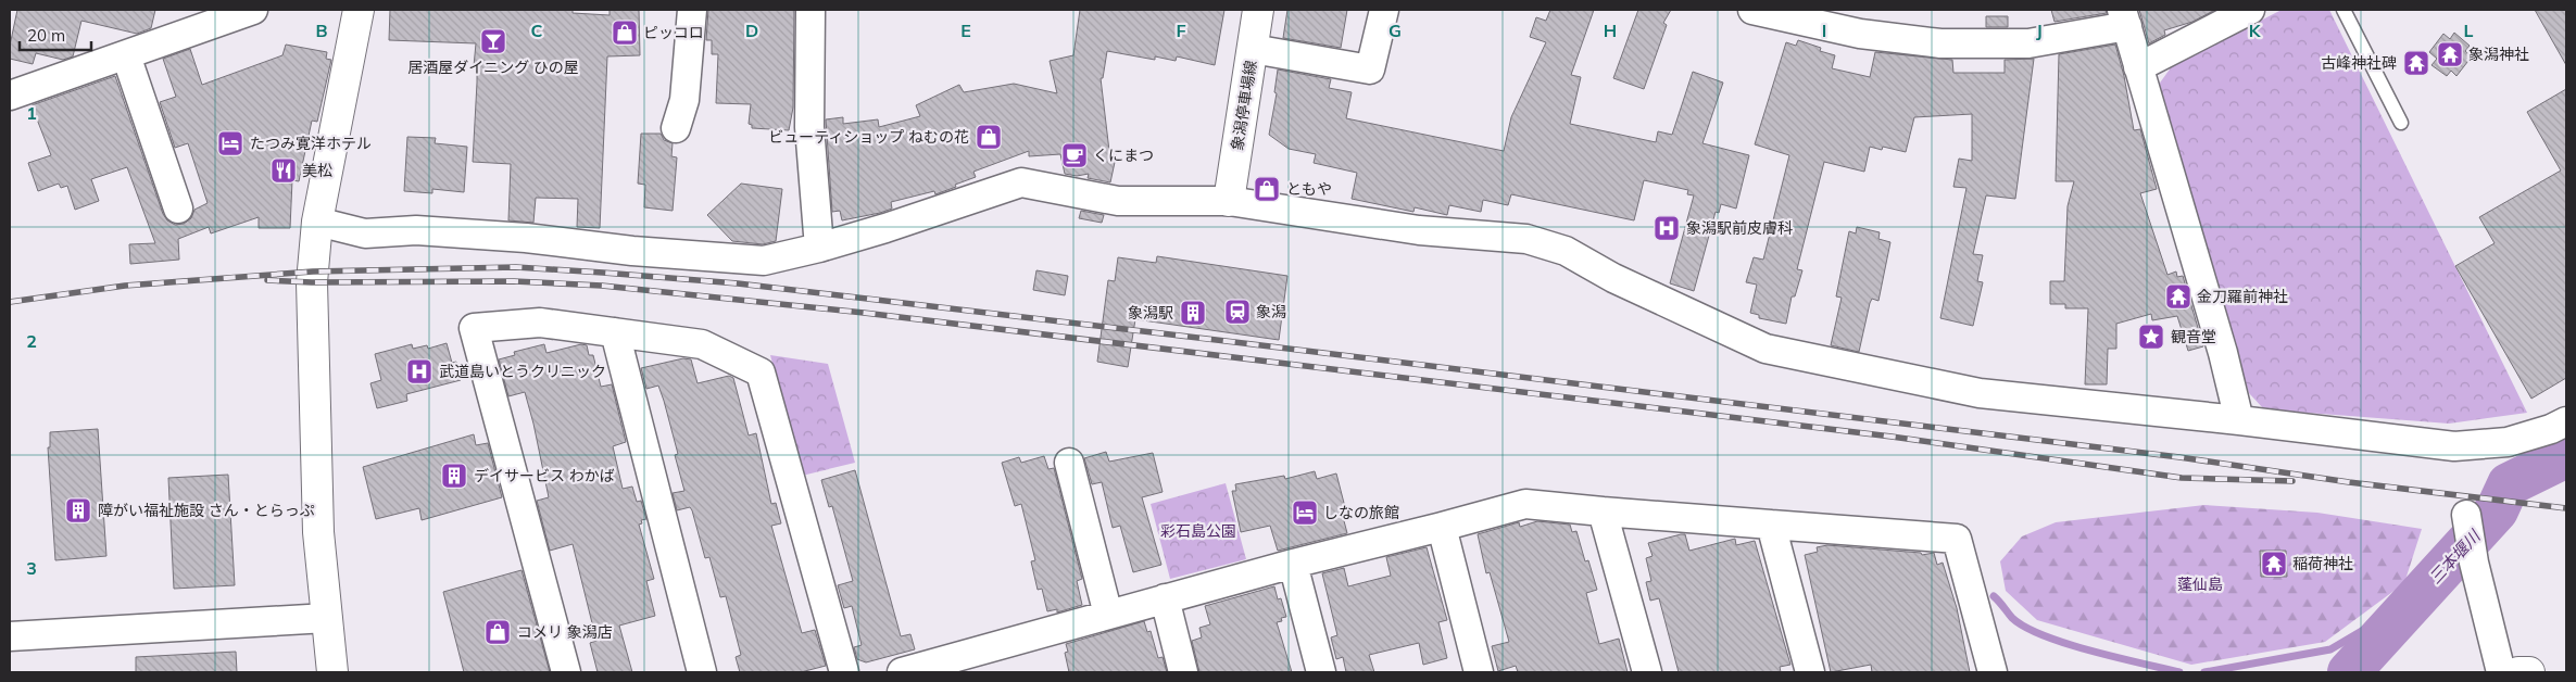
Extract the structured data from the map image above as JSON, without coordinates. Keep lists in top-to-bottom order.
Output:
{
  "streets": {
    "street": ["象潟停車場線"]
  },
  "water": ["三本堰川"],
  "parks": ["彩石島公園", "蓬仙島"],
  "places": {
    "shop": [
      "ピッコロ",
      "ビューティショップ ねむの花",
      "ともや",
      "コメリ 象潟店"
    ],
    "bar": ["居酒屋ダイニング ひの屋"],
    "temple": [
      "象潟神社",
      "古峰神社碑",
      "金刀羅前神社",
      "稲荷神社"
    ],
    "hotel": ["たつみ寛洋ホテル", "しなの旅館"],
    "cafe": ["くにまつ"],
    "restaurant": ["美松"],
    "hospital": ["象潟駅前皮膚科", "武道島いとうクリニック"],
    "station": ["象潟"],
    "building": ["象潟駅", "デイサービス わかば", "障がい福祉施設 さん・とらっぷ"],
    "place": ["観音堂"]
  },
  "scale_bar": "20 m",
  "grid": {
    "columns": [
      "B",
      "C",
      "D",
      "E",
      "F",
      "G",
      "H",
      "I",
      "J",
      "K",
      "L"
    ],
    "rows": ["1", "2", "3"]
  }
}
